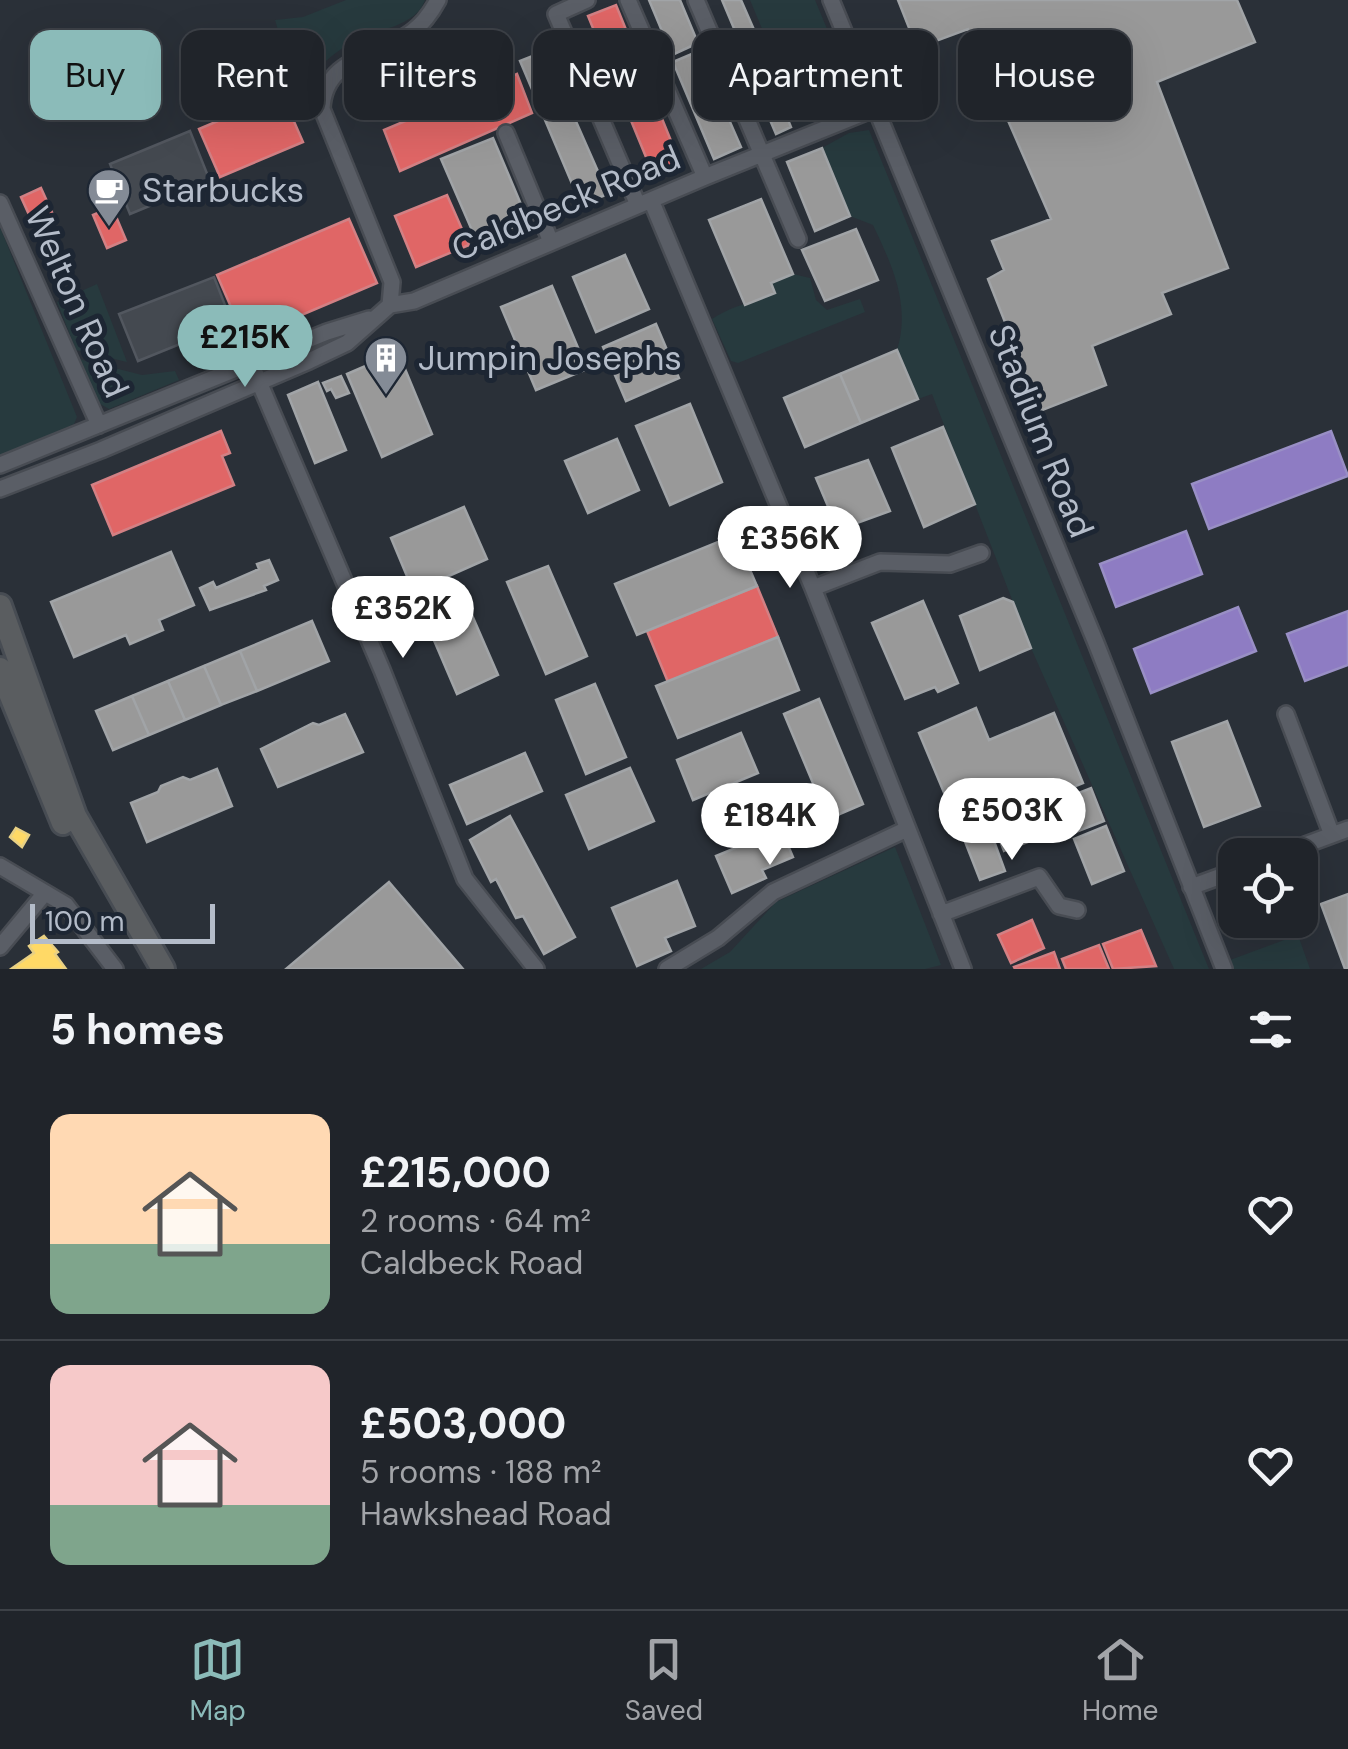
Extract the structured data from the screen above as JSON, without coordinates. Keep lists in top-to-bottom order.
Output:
{
  "streets": {
    "street": ["Caldbeck Road", "Welton Road", "Stadium Road"]
  },
  "crossings": [
    ["Caldbeck Road", "Welton Road"]
  ],
  "places": {
    "cafe": ["Starbucks"],
    "building": ["Jumpin Josephs"]
  },
  "scale_bar": "100 m",
  "page": {
    "chip": [
      "Buy",
      "Rent",
      "Filters",
      "New",
      "Apartment",
      "House"
    ],
    "price": [
      "£215K",
      "£356K",
      "£352K",
      "£503K",
      "£184K"
    ],
    "scale": "100 m",
    "heading": "5 homes",
    "list": [
      {
        "name": "£215,000",
        "note": "2 rooms · 64 m² · Caldbeck Road"
      },
      {
        "name": "£503,000",
        "note": "5 rooms · 188 m² · Hawkshead Road"
      }
    ],
    "tabs": ["Map", "Saved", "Home"]
  }
}
